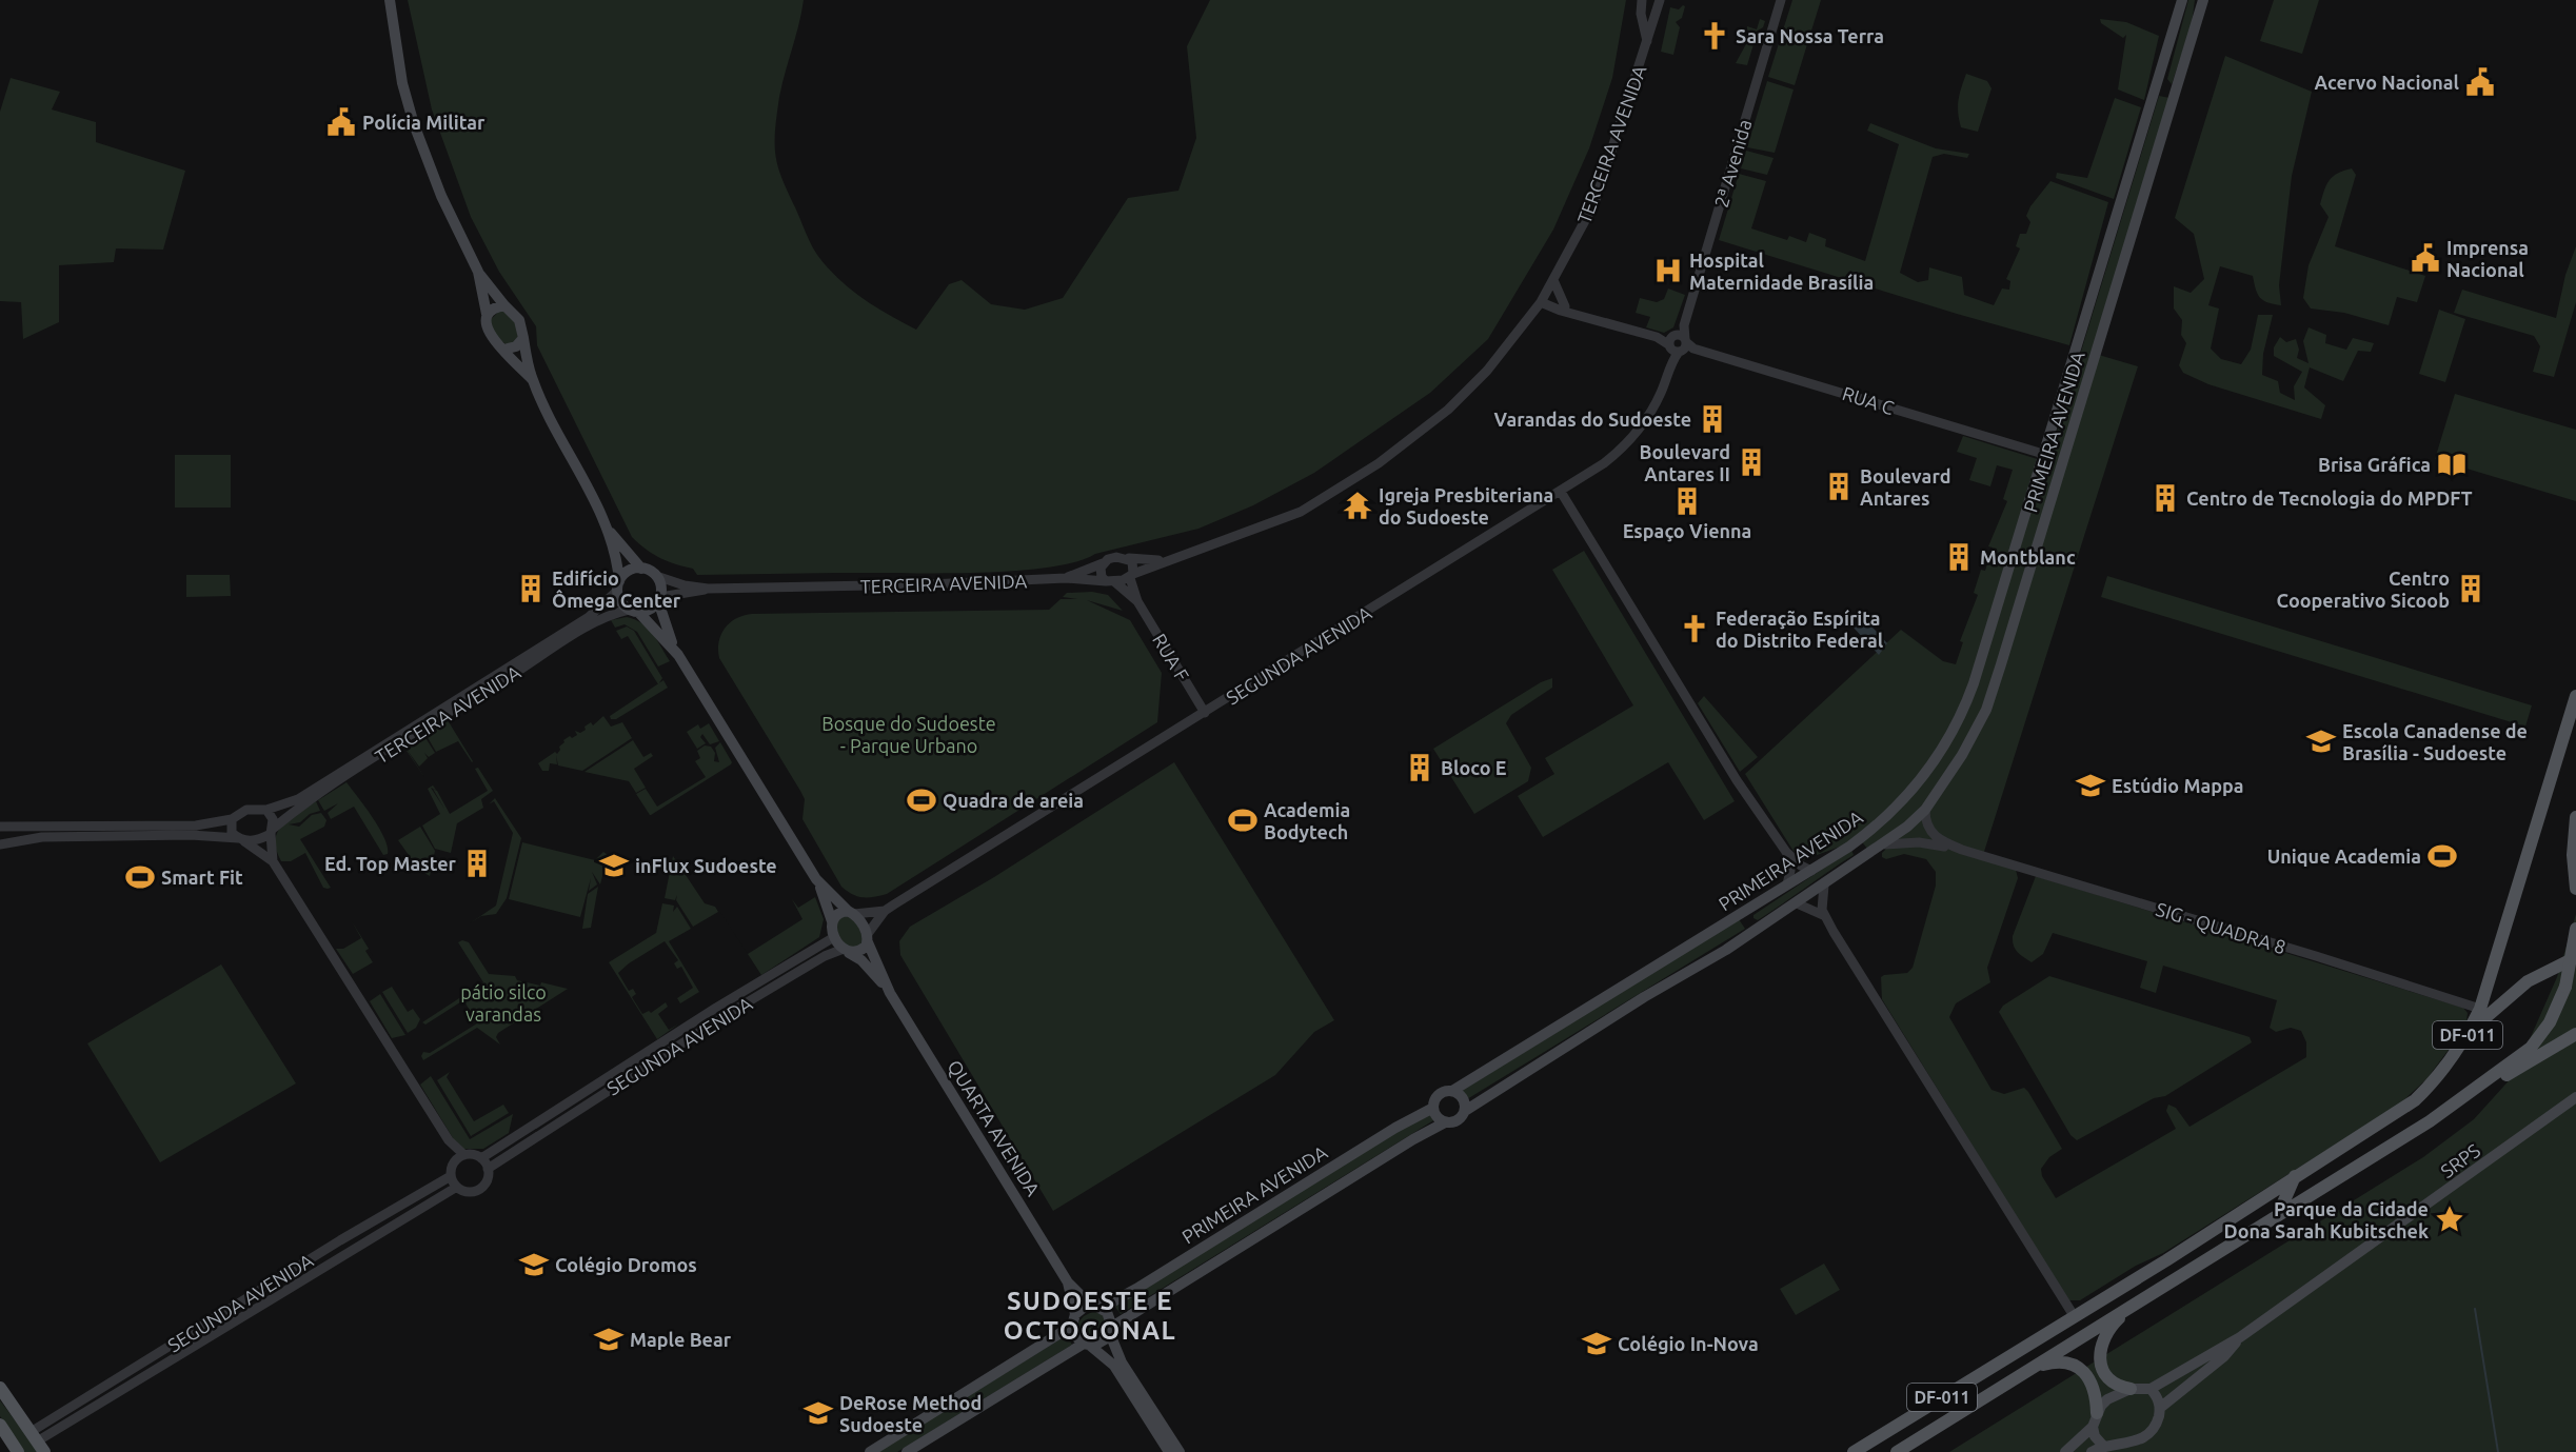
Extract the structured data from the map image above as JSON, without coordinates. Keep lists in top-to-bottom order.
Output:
{
  "streets": {
    "main road": [
      "PRIMEIRA AVENIDA",
      "DF-011",
      "QUARTA AVENIDA",
      "SRPS"
    ],
    "street": [
      "TERCEIRA AVENIDA",
      "2ª Avenida",
      "RUA C",
      "SEGUNDA AVENIDA",
      "RUA F",
      "SIG - QUADRA 8"
    ]
  },
  "crossings": [
    ["TERCEIRA AVENIDA", "RUA C"],
    ["TERCEIRA AVENIDA", "RUA F"],
    ["2ª Avenida", "RUA C"],
    ["2ª Avenida", "SEGUNDA AVENIDA"],
    ["RUA C", "PRIMEIRA AVENIDA"],
    ["RUA C", "SEGUNDA AVENIDA"],
    ["PRIMEIRA AVENIDA", "SIG - QUADRA 8"],
    ["PRIMEIRA AVENIDA", "QUARTA AVENIDA"],
    ["SEGUNDA AVENIDA", "RUA F"],
    ["SEGUNDA AVENIDA", "QUARTA AVENIDA"],
    ["SIG - QUADRA 8", "DF-011"]
  ],
  "districts": ["SUDOESTE E OCTOGONAL"],
  "parks": ["Bosque do Sudoeste - Parque Urbano", "pátio silco varandas"],
  "places": {
    "church": ["Sara Nossa Terra", "Federação Espírita do Distrito Federal"],
    "public building": ["Acervo Nacional", "Polícia Militar", "Imprensa Nacional"],
    "hospital": ["Hospital Maternidade Brasília"],
    "building": [
      "Varandas do Sudoeste",
      "Boulevard Antares II",
      "Boulevard Antares",
      "Centro de Tecnologia do MPDFT",
      "Espaço Vienna",
      "Montblanc",
      "Edifício Ômega Center",
      "Centro Cooperativo Sicoob",
      "Bloco E",
      "Ed. Top Master"
    ],
    "library": ["Brisa Gráfica"],
    "temple": ["Igreja Presbiteriana do Sudoeste"],
    "school or university": [
      "Escola Canadense de Brasília - Sudoeste",
      "Estúdio Mappa",
      "inFlux Sudoeste",
      "Colégio Dromos",
      "Maple Bear",
      "Colégio In-Nova",
      "DeRose Method Sudoeste"
    ],
    "sports": [
      "Quadra de areia",
      "Academia Bodytech",
      "Unique Academia",
      "Smart Fit"
    ],
    "place": ["Parque da Cidade Dona Sarah Kubitschek"]
  }
}
